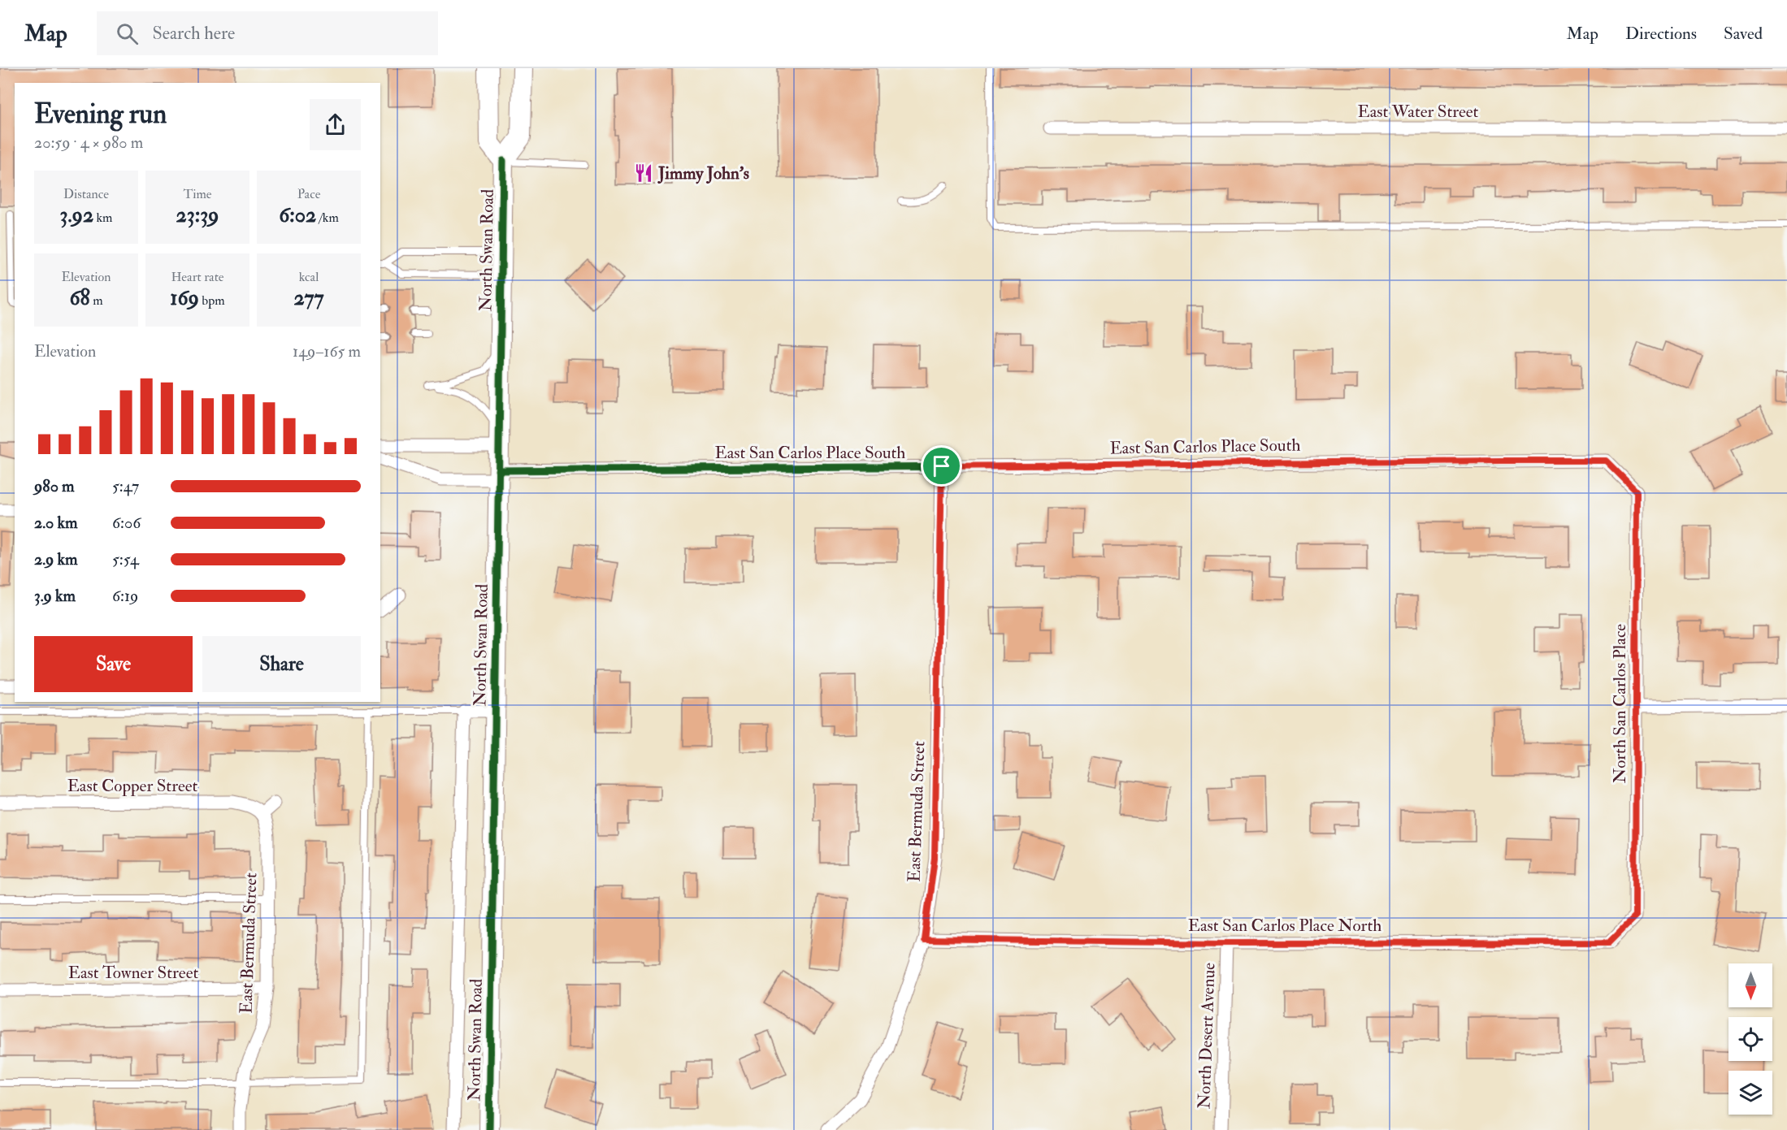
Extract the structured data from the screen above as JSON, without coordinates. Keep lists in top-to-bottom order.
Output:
{
  "streets": {
    "main road": ["North Swan Road"],
    "street": [
      "East Water Street",
      "East San Carlos Place South",
      "North San Carlos Place",
      "East Copper Street",
      "East Bermuda Street",
      "East San Carlos Place North",
      "East Towner Street",
      "North Desert Avenue"
    ]
  },
  "crossings": [
    ["North Swan Road", "East San Carlos Place South"],
    ["East San Carlos Place South", "North San Carlos Place"],
    ["East San Carlos Place South", "East Bermuda Street"],
    ["North San Carlos Place", "East San Carlos Place North"],
    ["East Copper Street", "East Bermuda Street"],
    ["East Bermuda Street", "East San Carlos Place North"],
    ["East Bermuda Street", "East Towner Street"],
    ["East San Carlos Place North", "North Desert Avenue"]
  ],
  "places": {
    "restaurant": ["Jimmy John's"]
  },
  "north": "bottom",
  "page": {
    "header": "Map",
    "search": "Search here",
    "nav": ["Map", "Directions", "Saved"],
    "heading": ["Evening run", "20:59 · 4 × 980 m"],
    "stats": [
      ["Distance", "3.92 km"],
      ["Time", "23:39"],
      ["Pace", "6:02 /km"],
      ["Elevation", "68 m"],
      ["Heart rate", "169 bpm"],
      ["kcal", "277"]
    ],
    "chart": ["Elevation", "149–165 m"],
    "list": [
      {
        "name": "980 m",
        "note": "5:47"
      },
      {
        "name": "2.0 km",
        "note": "6:06"
      },
      {
        "name": "2.9 km",
        "note": "5:54"
      },
      {
        "name": "3.9 km",
        "note": "6:19"
      }
    ],
    "buttons": ["Save", "Share"]
  }
}
